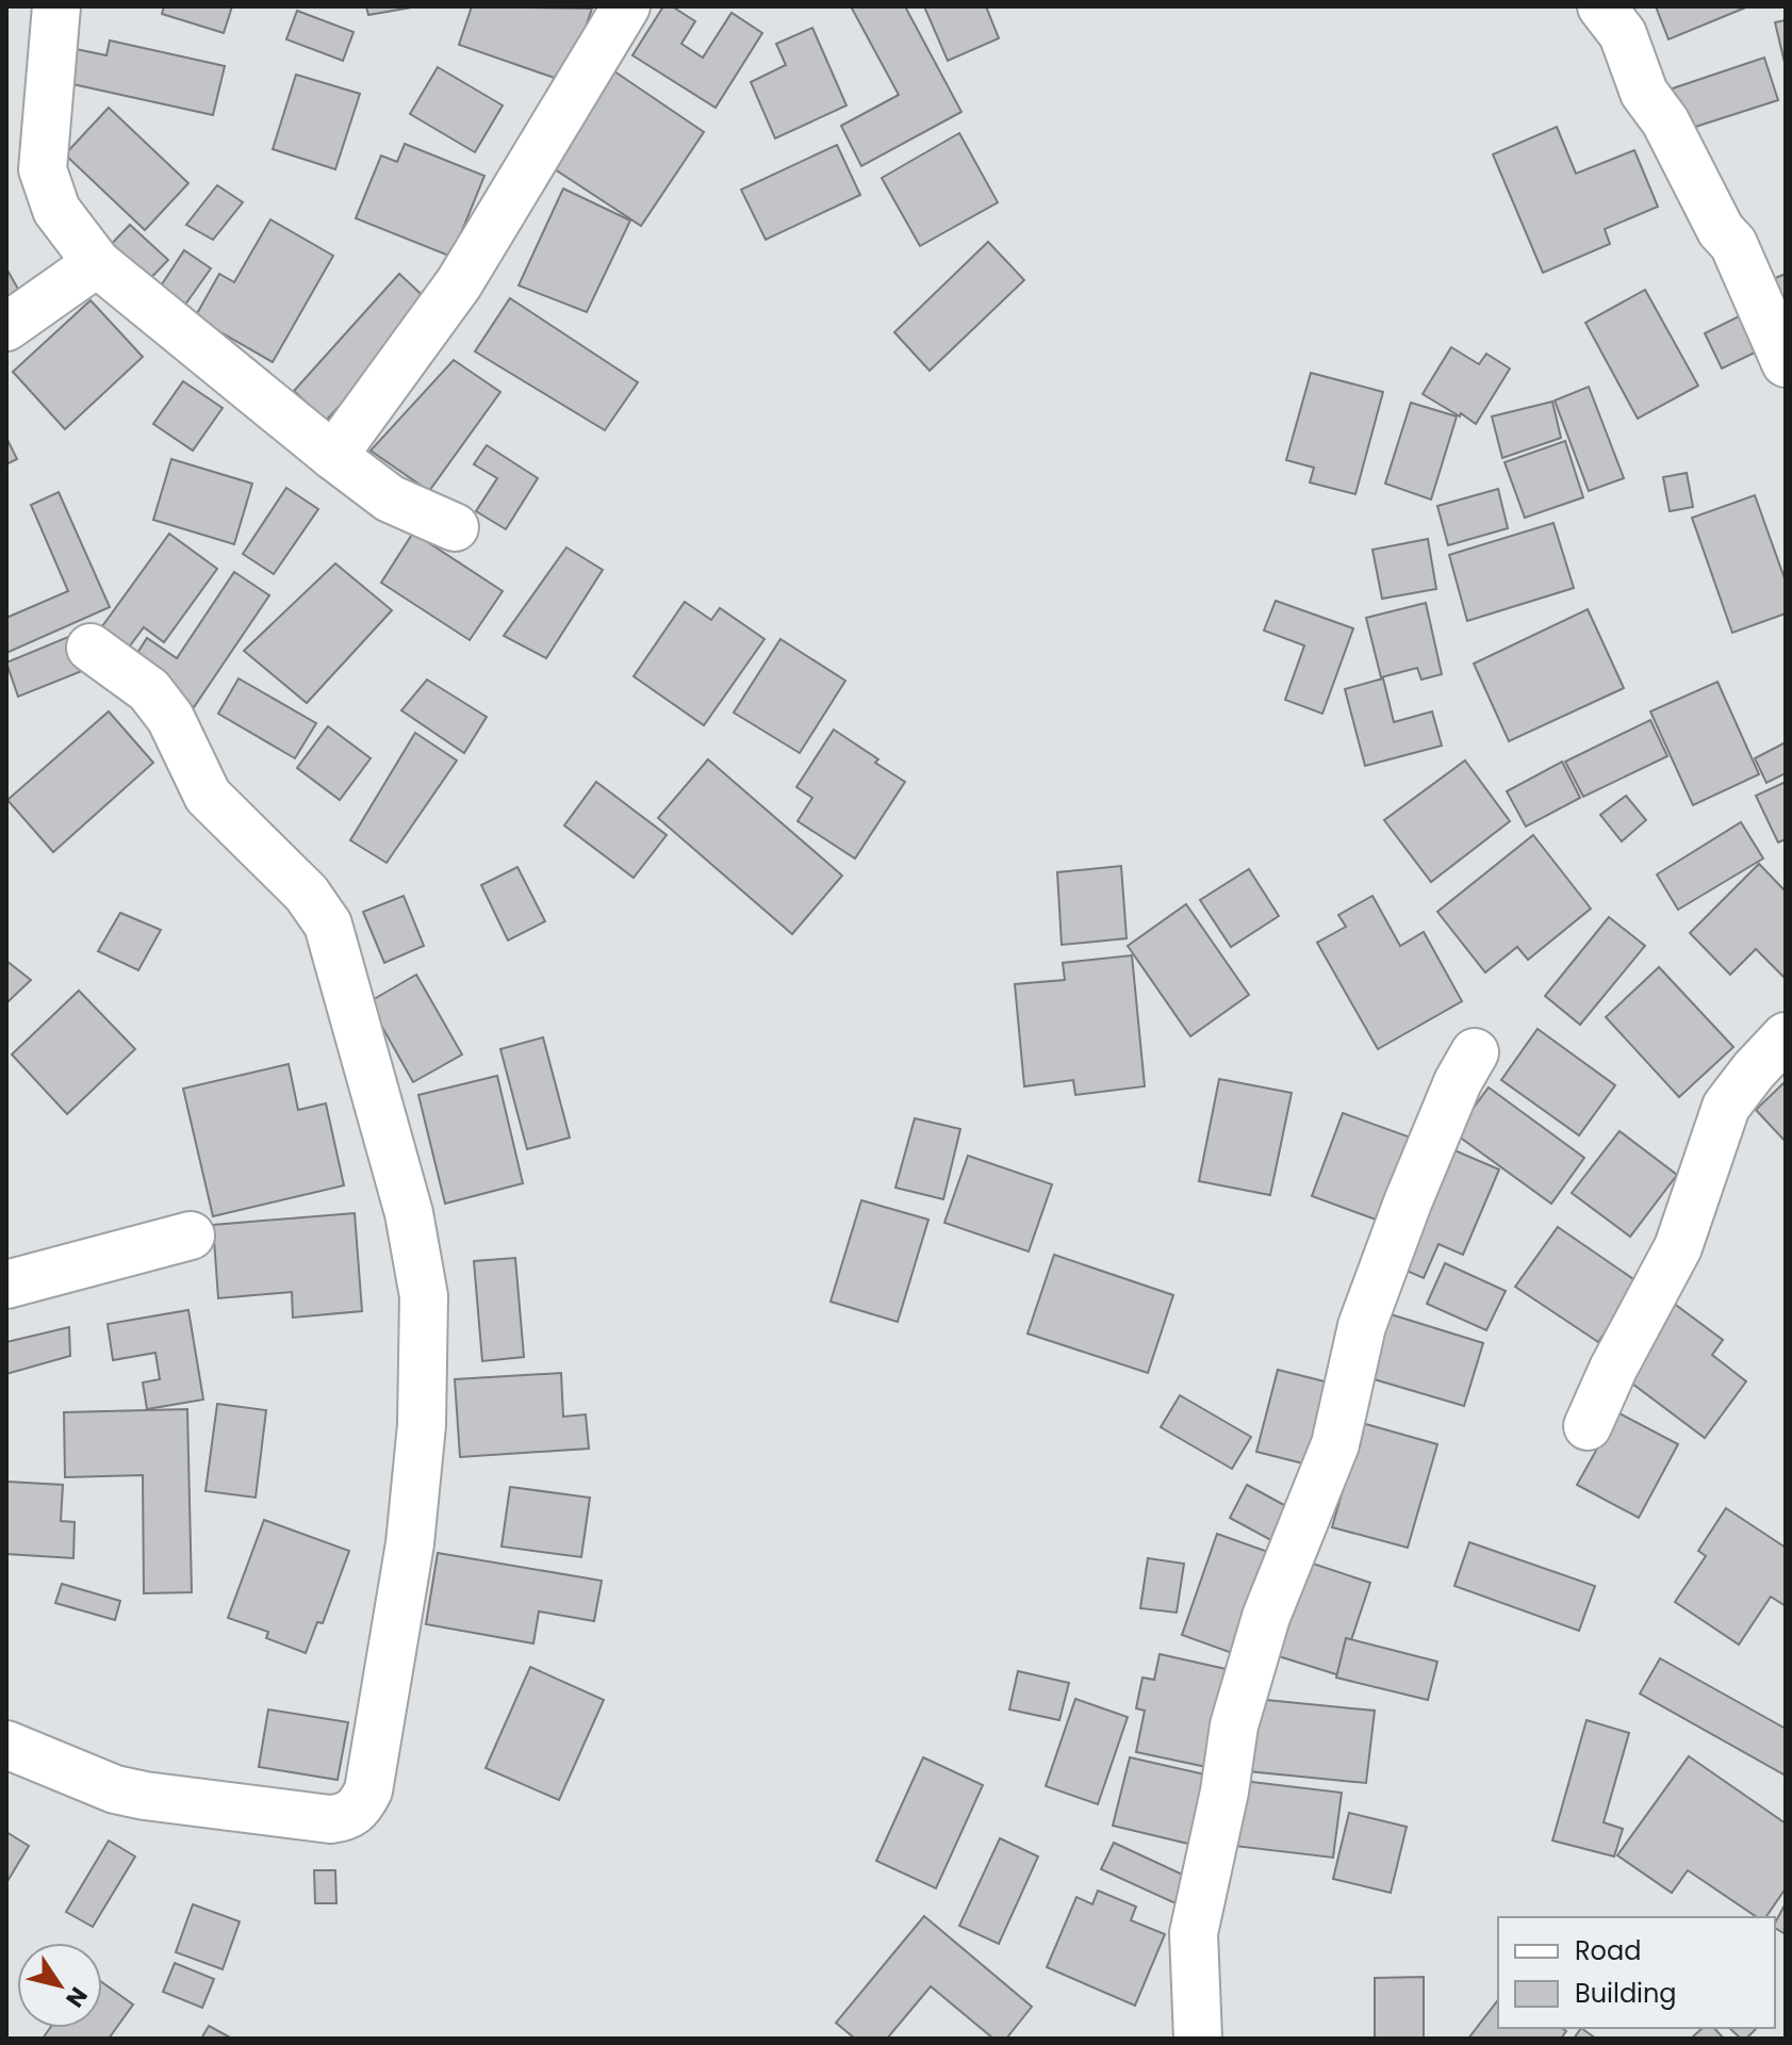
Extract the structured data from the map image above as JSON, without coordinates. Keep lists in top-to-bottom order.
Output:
{
  "legend": ["Road", "Building"],
  "north": "bottom right"
}
